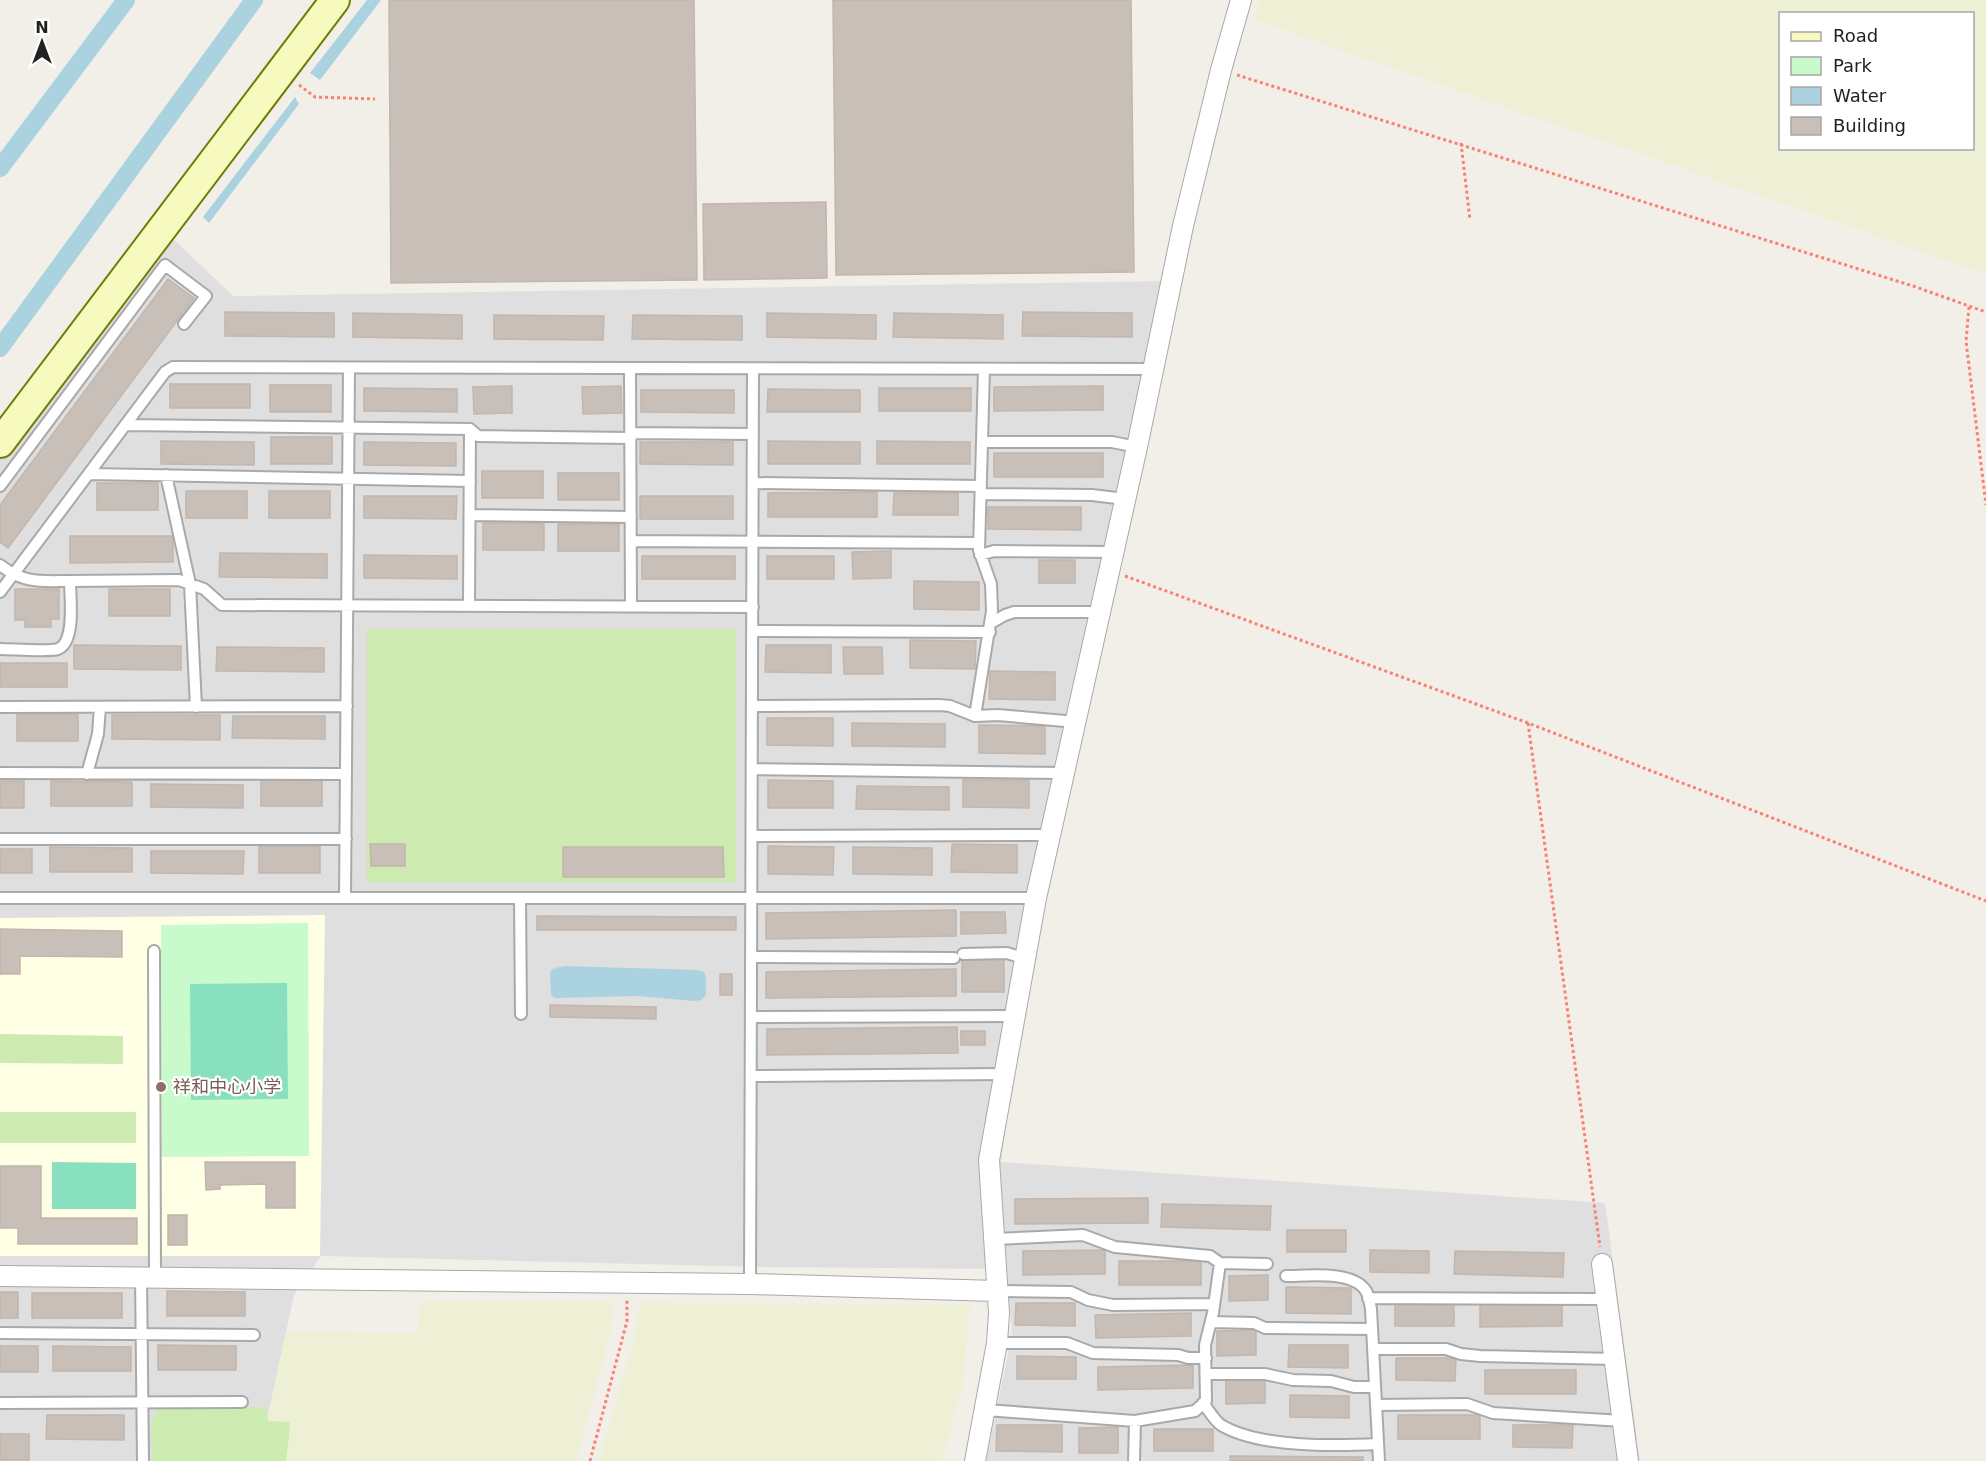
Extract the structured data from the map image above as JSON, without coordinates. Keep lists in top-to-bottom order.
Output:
{
  "places": ["祥和中心小学"],
  "legend": [
    "Road",
    "Park",
    "Water",
    "Building"
  ],
  "north": "top"
}
